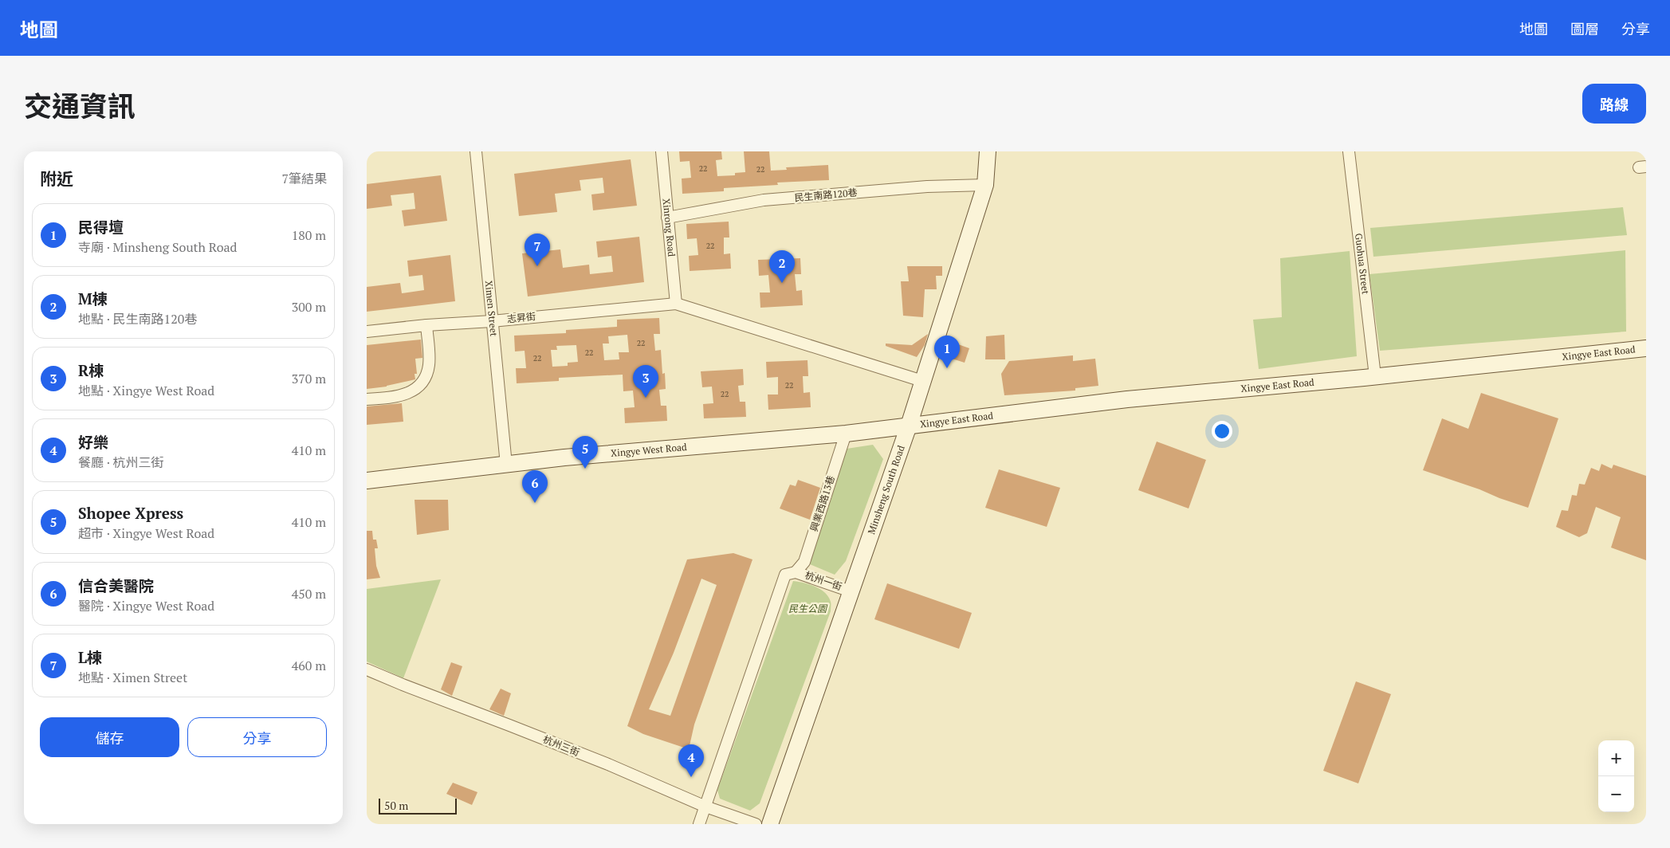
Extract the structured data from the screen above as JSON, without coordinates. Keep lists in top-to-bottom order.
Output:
{
  "streets": {
    "street": [
      "民生南路120巷",
      "Xinrong Road",
      "Guohua Street",
      "Ximen Street",
      "志昇街",
      "Xingye East Road",
      "Xingye West Road",
      "Minsheng South Road",
      "興業西路13巷",
      "杭州一街",
      "杭州三街"
    ]
  },
  "crossings": [
    ["民生南路120巷", "Xinrong Road"],
    ["民生南路120巷", "Minsheng South Road"],
    ["Xinrong Road", "志昇街"],
    ["Guohua Street", "Xingye East Road"],
    ["Ximen Street", "志昇街"],
    ["Ximen Street", "Xingye West Road"],
    ["Xingye East Road", "Xingye West Road"],
    ["Xingye East Road", "Minsheng South Road"],
    ["Xingye West Road", "Minsheng South Road"],
    ["Xingye West Road", "興業西路13巷"],
    ["Minsheng South Road", "杭州一街"],
    ["興業西路13巷", "杭州一街"],
    ["興業西路13巷", "杭州三街"]
  ],
  "parks": ["民生公園"],
  "house_numbers": [
    "22",
    "22",
    "22",
    "22",
    "22",
    "22",
    "22",
    "22"
  ],
  "scale_bar": "50 m",
  "page": {
    "header": "地圖",
    "nav": ["地圖", "圖層", "分享"],
    "title": "交通資訊",
    "buttons": [
      "路線",
      ["儲存", "分享"]
    ],
    "heading": ["附近", "7筆結果"],
    "list": [
      {
        "mark": "1",
        "name": "民得壇",
        "note": "寺廟 · Minsheng South Road",
        "value": "180 m"
      },
      {
        "mark": "2",
        "name": "M棟",
        "note": "地點 · 民生南路120巷",
        "value": "300 m"
      },
      {
        "mark": "3",
        "name": "R棟",
        "note": "地點 · Xingye West Road",
        "value": "370 m"
      },
      {
        "mark": "4",
        "name": "好樂",
        "note": "餐廳 · 杭州三街",
        "value": "410 m"
      },
      {
        "mark": "5",
        "name": "Shopee Xpress",
        "note": "超市 · Xingye West Road",
        "value": "410 m"
      },
      {
        "mark": "6",
        "name": "信合美醫院",
        "note": "醫院 · Xingye West Road",
        "value": "450 m"
      },
      {
        "mark": "7",
        "name": "L棟",
        "note": "地點 · Ximen Street",
        "value": "460 m"
      }
    ],
    "pins": [
      "7",
      "2",
      "1",
      "3",
      "5",
      "6",
      "4"
    ],
    "map_buttons": ["+", "−"],
    "scale": "50 m"
  }
}
